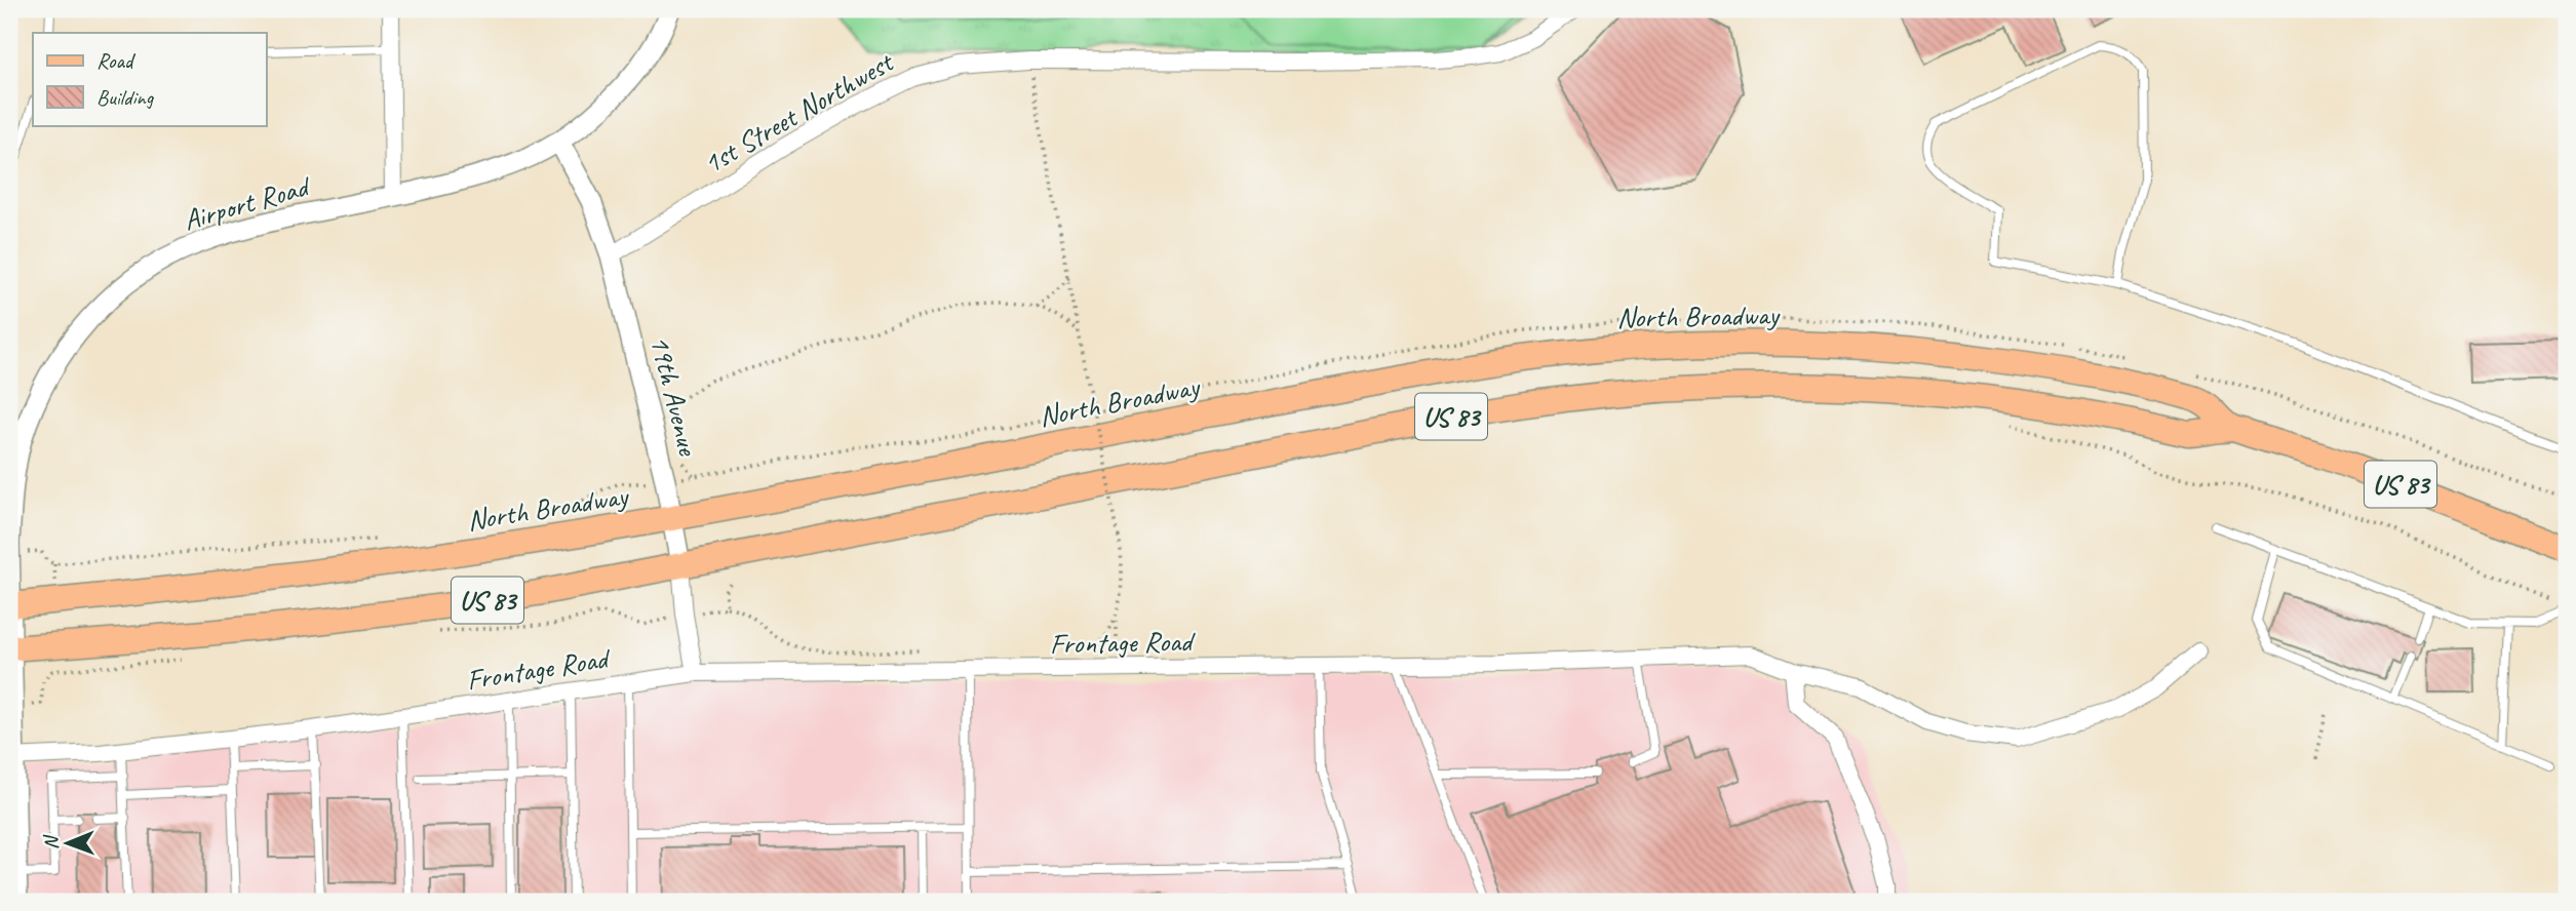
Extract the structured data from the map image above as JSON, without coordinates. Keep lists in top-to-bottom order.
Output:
{
  "streets": {
    "main road": ["North Broadway", "US 83"],
    "street": [
      "1st Street Northwest",
      "Airport Road",
      "19th Avenue",
      "Frontage Road"
    ]
  },
  "crossings": [
    ["1st Street Northwest", "19th Avenue"],
    ["Airport Road", "North Broadway"],
    ["Airport Road", "19th Avenue"],
    ["Airport Road", "Frontage Road"],
    ["North Broadway", "19th Avenue"],
    ["19th Avenue", "Frontage Road"]
  ],
  "legend": ["Road", "Building"],
  "north": "left"
}
